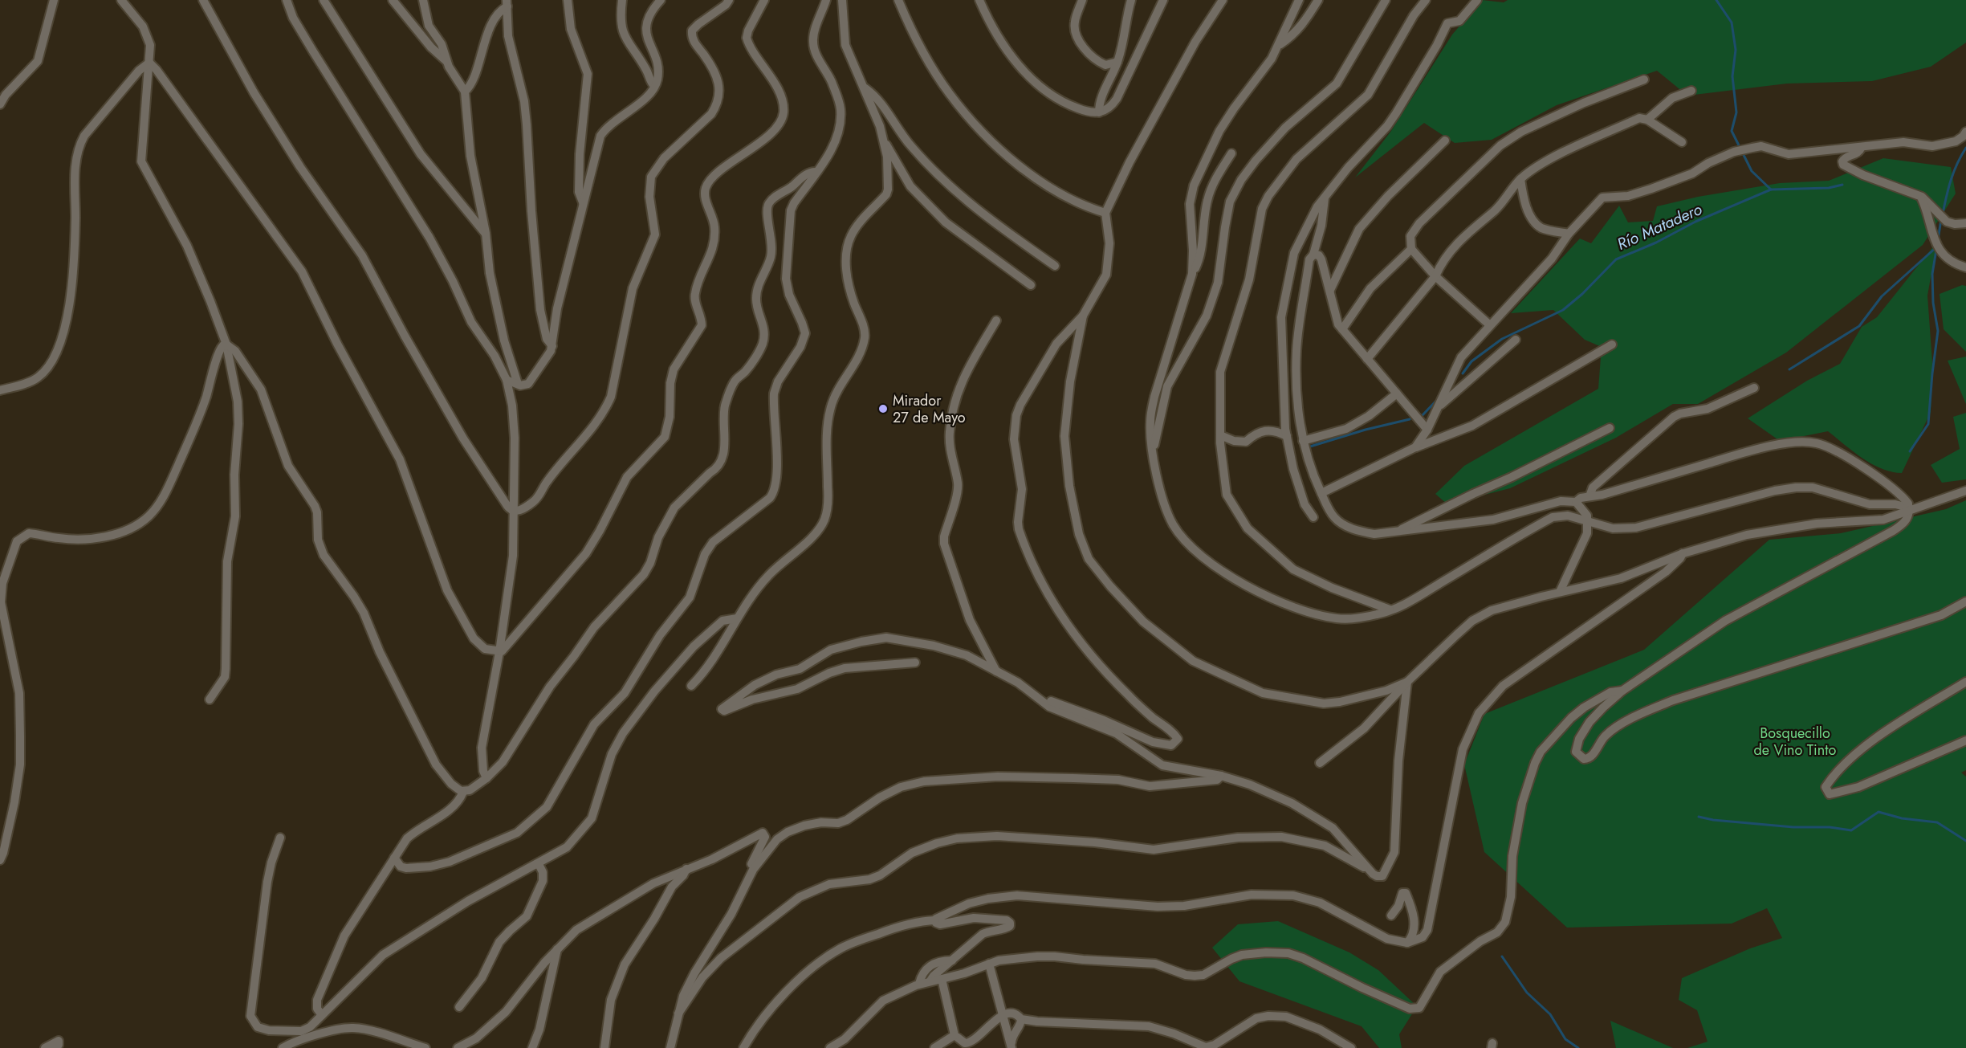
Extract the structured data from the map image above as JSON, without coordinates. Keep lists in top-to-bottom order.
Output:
{
  "water": ["Río Matadero"],
  "parks": ["Bosquecillo de Vino Tinto"],
  "places": ["Mirador 27 de Mayo"]
}
